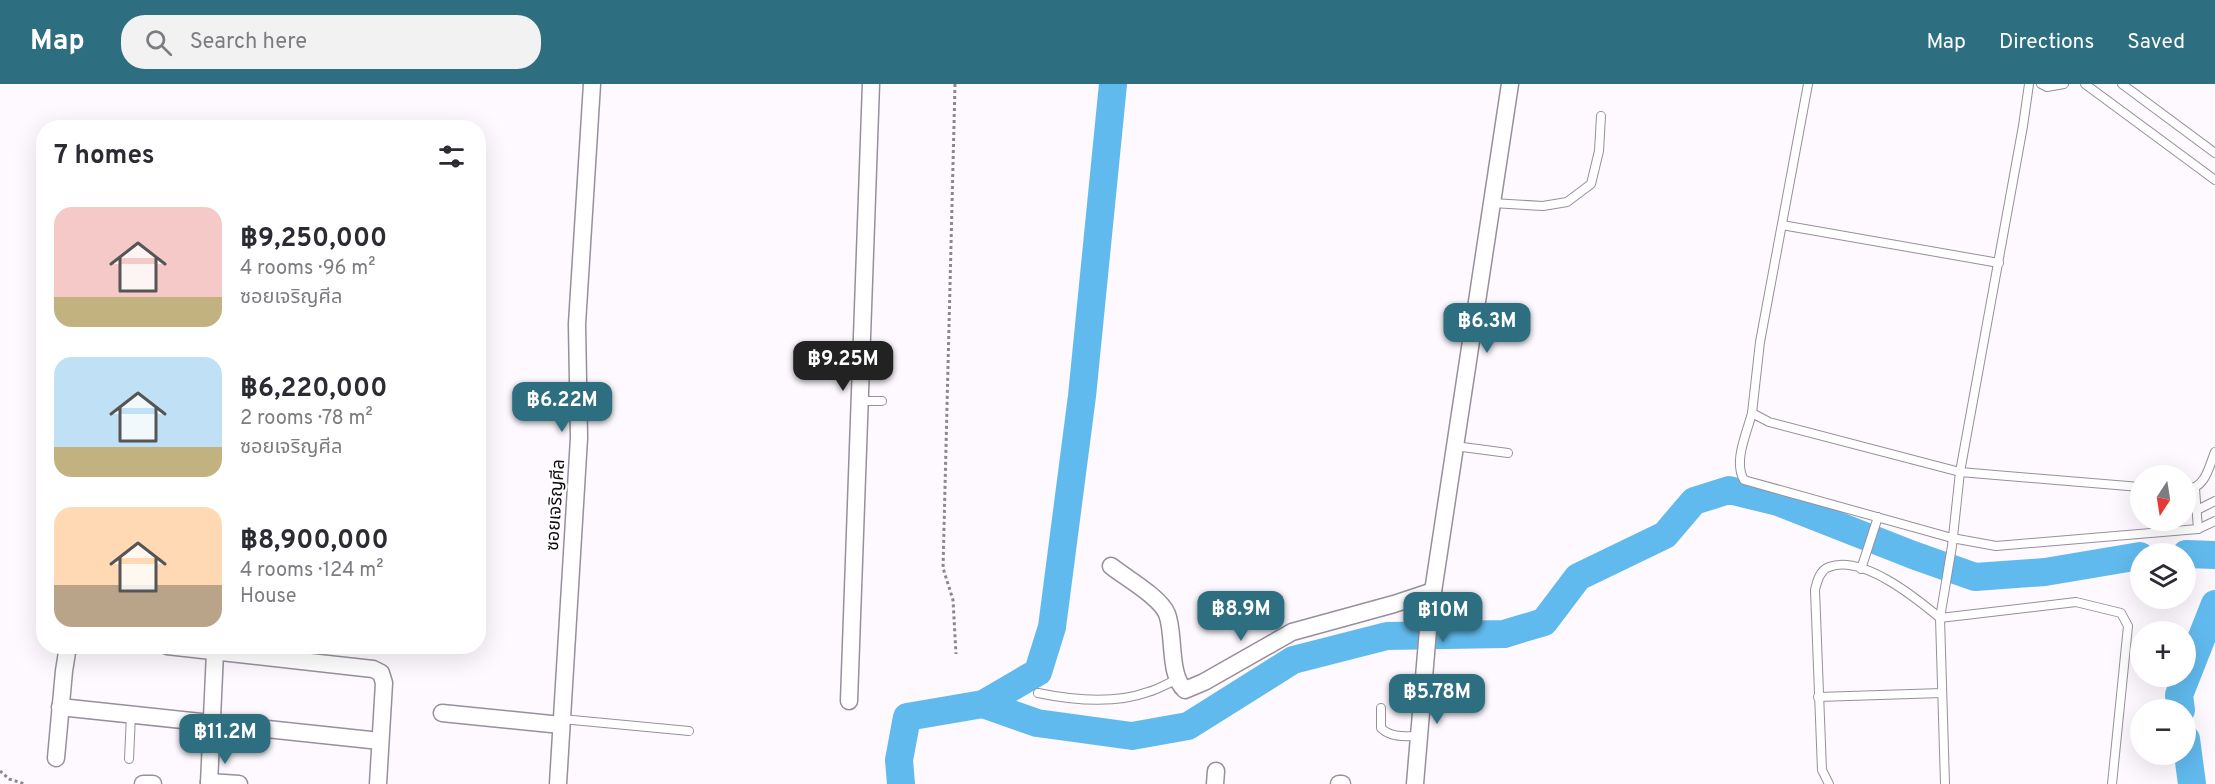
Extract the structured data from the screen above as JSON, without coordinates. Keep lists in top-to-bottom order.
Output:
{
  "streets": {
    "street": ["ซอยเจริญศีล"]
  },
  "north": "bottom",
  "page": {
    "header": "Map",
    "search": "Search here",
    "nav": ["Map", "Directions", "Saved"],
    "heading": "7 homes",
    "list": [
      {
        "name": "฿9,250,000",
        "note": "4 rooms · 96 m² · ซอยเจริญศีล"
      },
      {
        "name": "฿6,220,000",
        "note": "2 rooms · 78 m² · ซอยเจริญศีล"
      },
      {
        "name": "฿8,900,000",
        "note": "4 rooms · 124 m² · House"
      }
    ],
    "price": [
      "฿6.3M",
      "฿9.25M",
      "฿6.22M",
      "฿8.9M",
      "฿10M",
      "฿5.78M",
      "฿11.2M"
    ],
    "map_buttons": ["+", "−"]
  }
}
